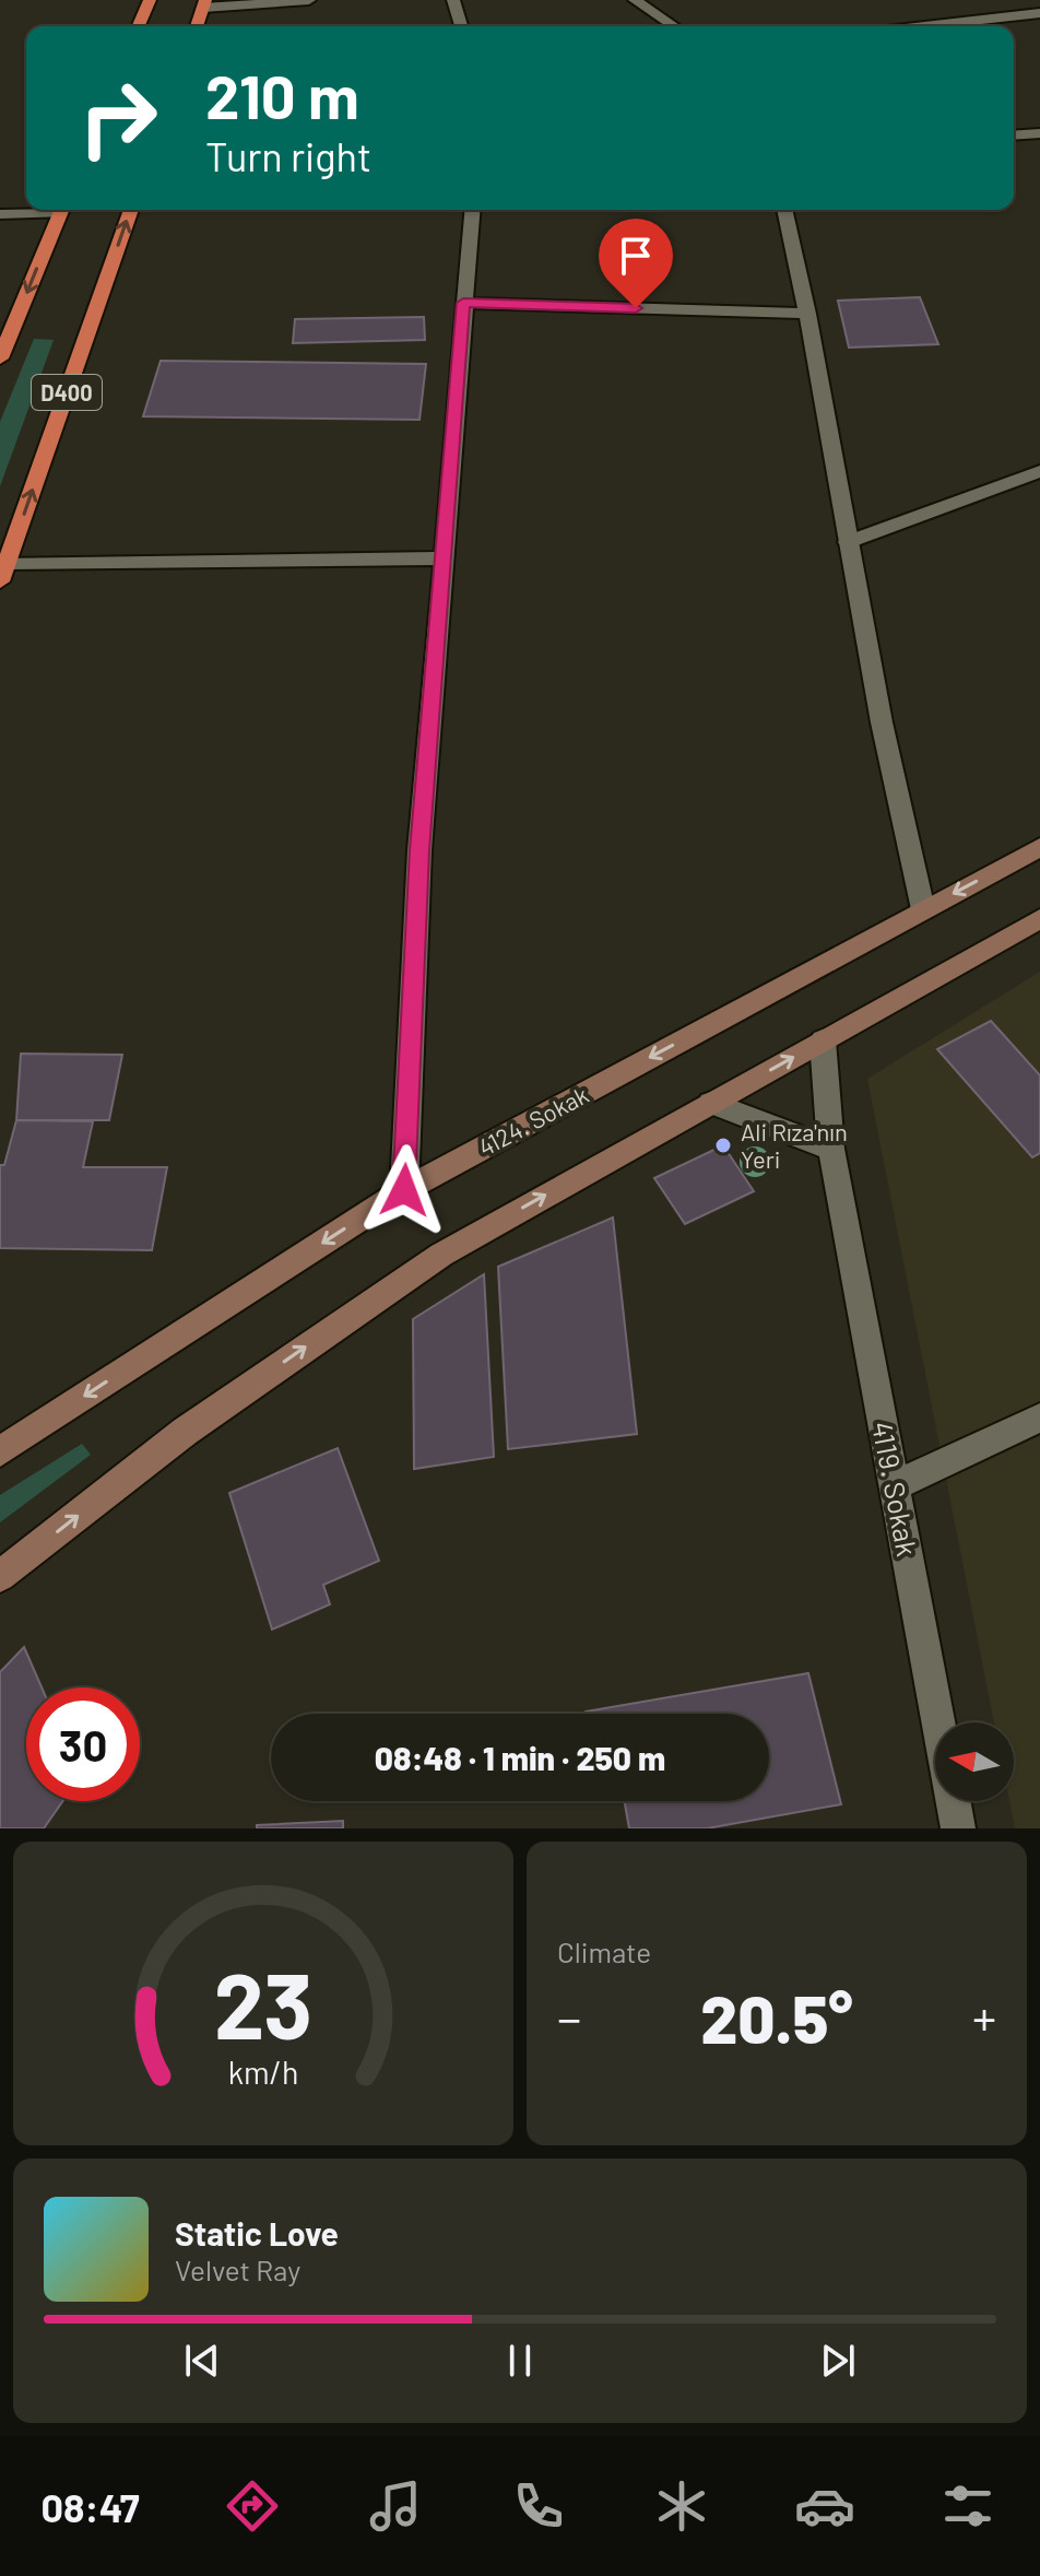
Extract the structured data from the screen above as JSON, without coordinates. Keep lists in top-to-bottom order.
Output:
{
  "streets": {
    "highway": ["D400"],
    "main road": ["4124. Sokak"],
    "street": ["4119. Sokak"]
  },
  "places": ["Ali Rıza'nın Yeri"],
  "north": "left",
  "page": {
    "turn": ["210 m", "Turn right"],
    "limit": "30",
    "trip": "08:48 · 1 min · 250 m",
    "tile": "Climate",
    "heat": ["−", "20.5°", "+"],
    "song": ["Static Love", "Velvet Ray"],
    "tabs": "08:47",
    "gauge": ["23", "km/h"]
  }
}
